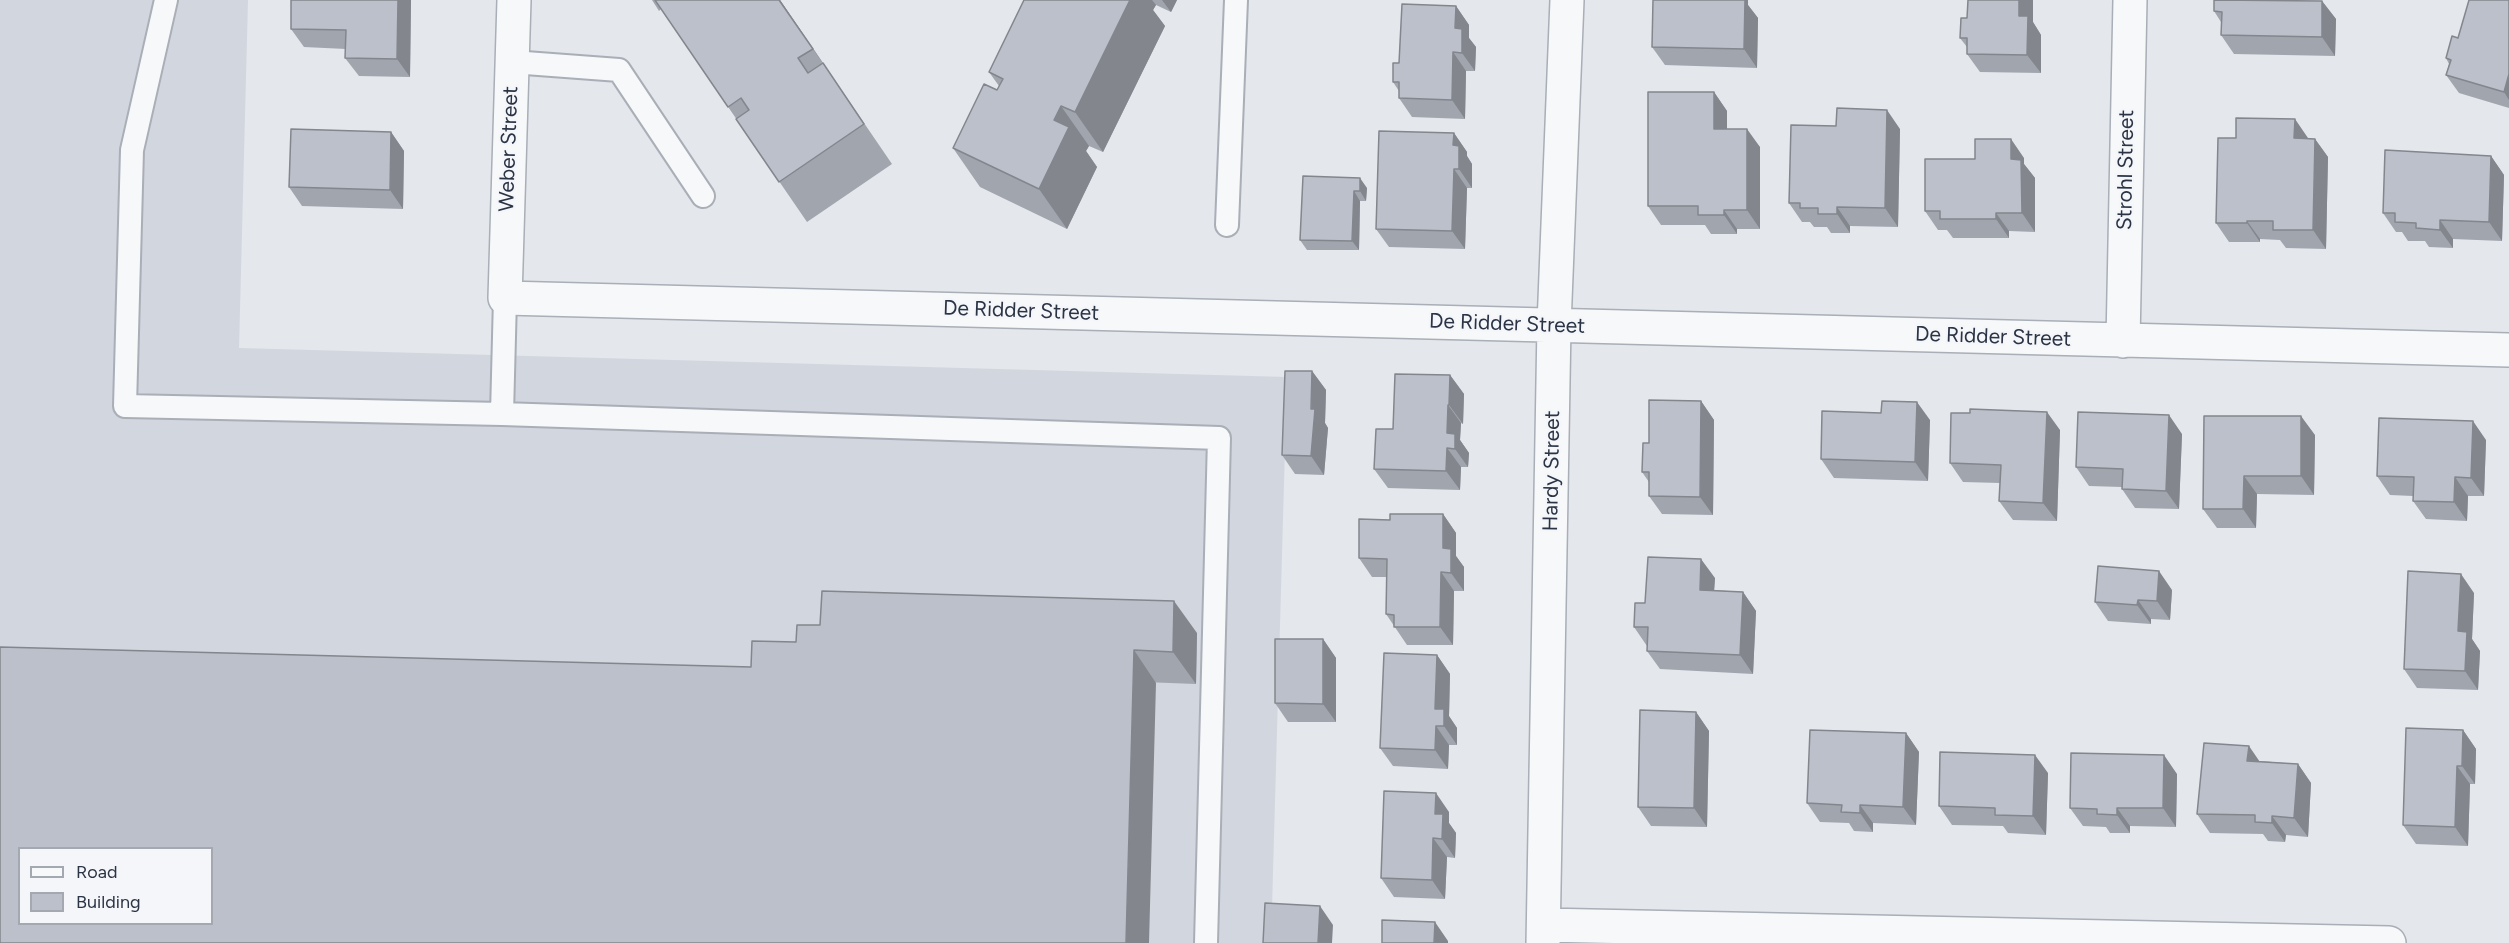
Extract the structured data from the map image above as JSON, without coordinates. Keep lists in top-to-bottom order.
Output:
{
  "streets": {
    "street": [
      "Weber Street",
      "Strohl Street",
      "De Ridder Street",
      "Hardy Street"
    ]
  },
  "crossings": [
    ["Weber Street", "De Ridder Street"],
    ["Strohl Street", "De Ridder Street"],
    ["De Ridder Street", "Hardy Street"]
  ],
  "legend": ["Road", "Building"]
}
